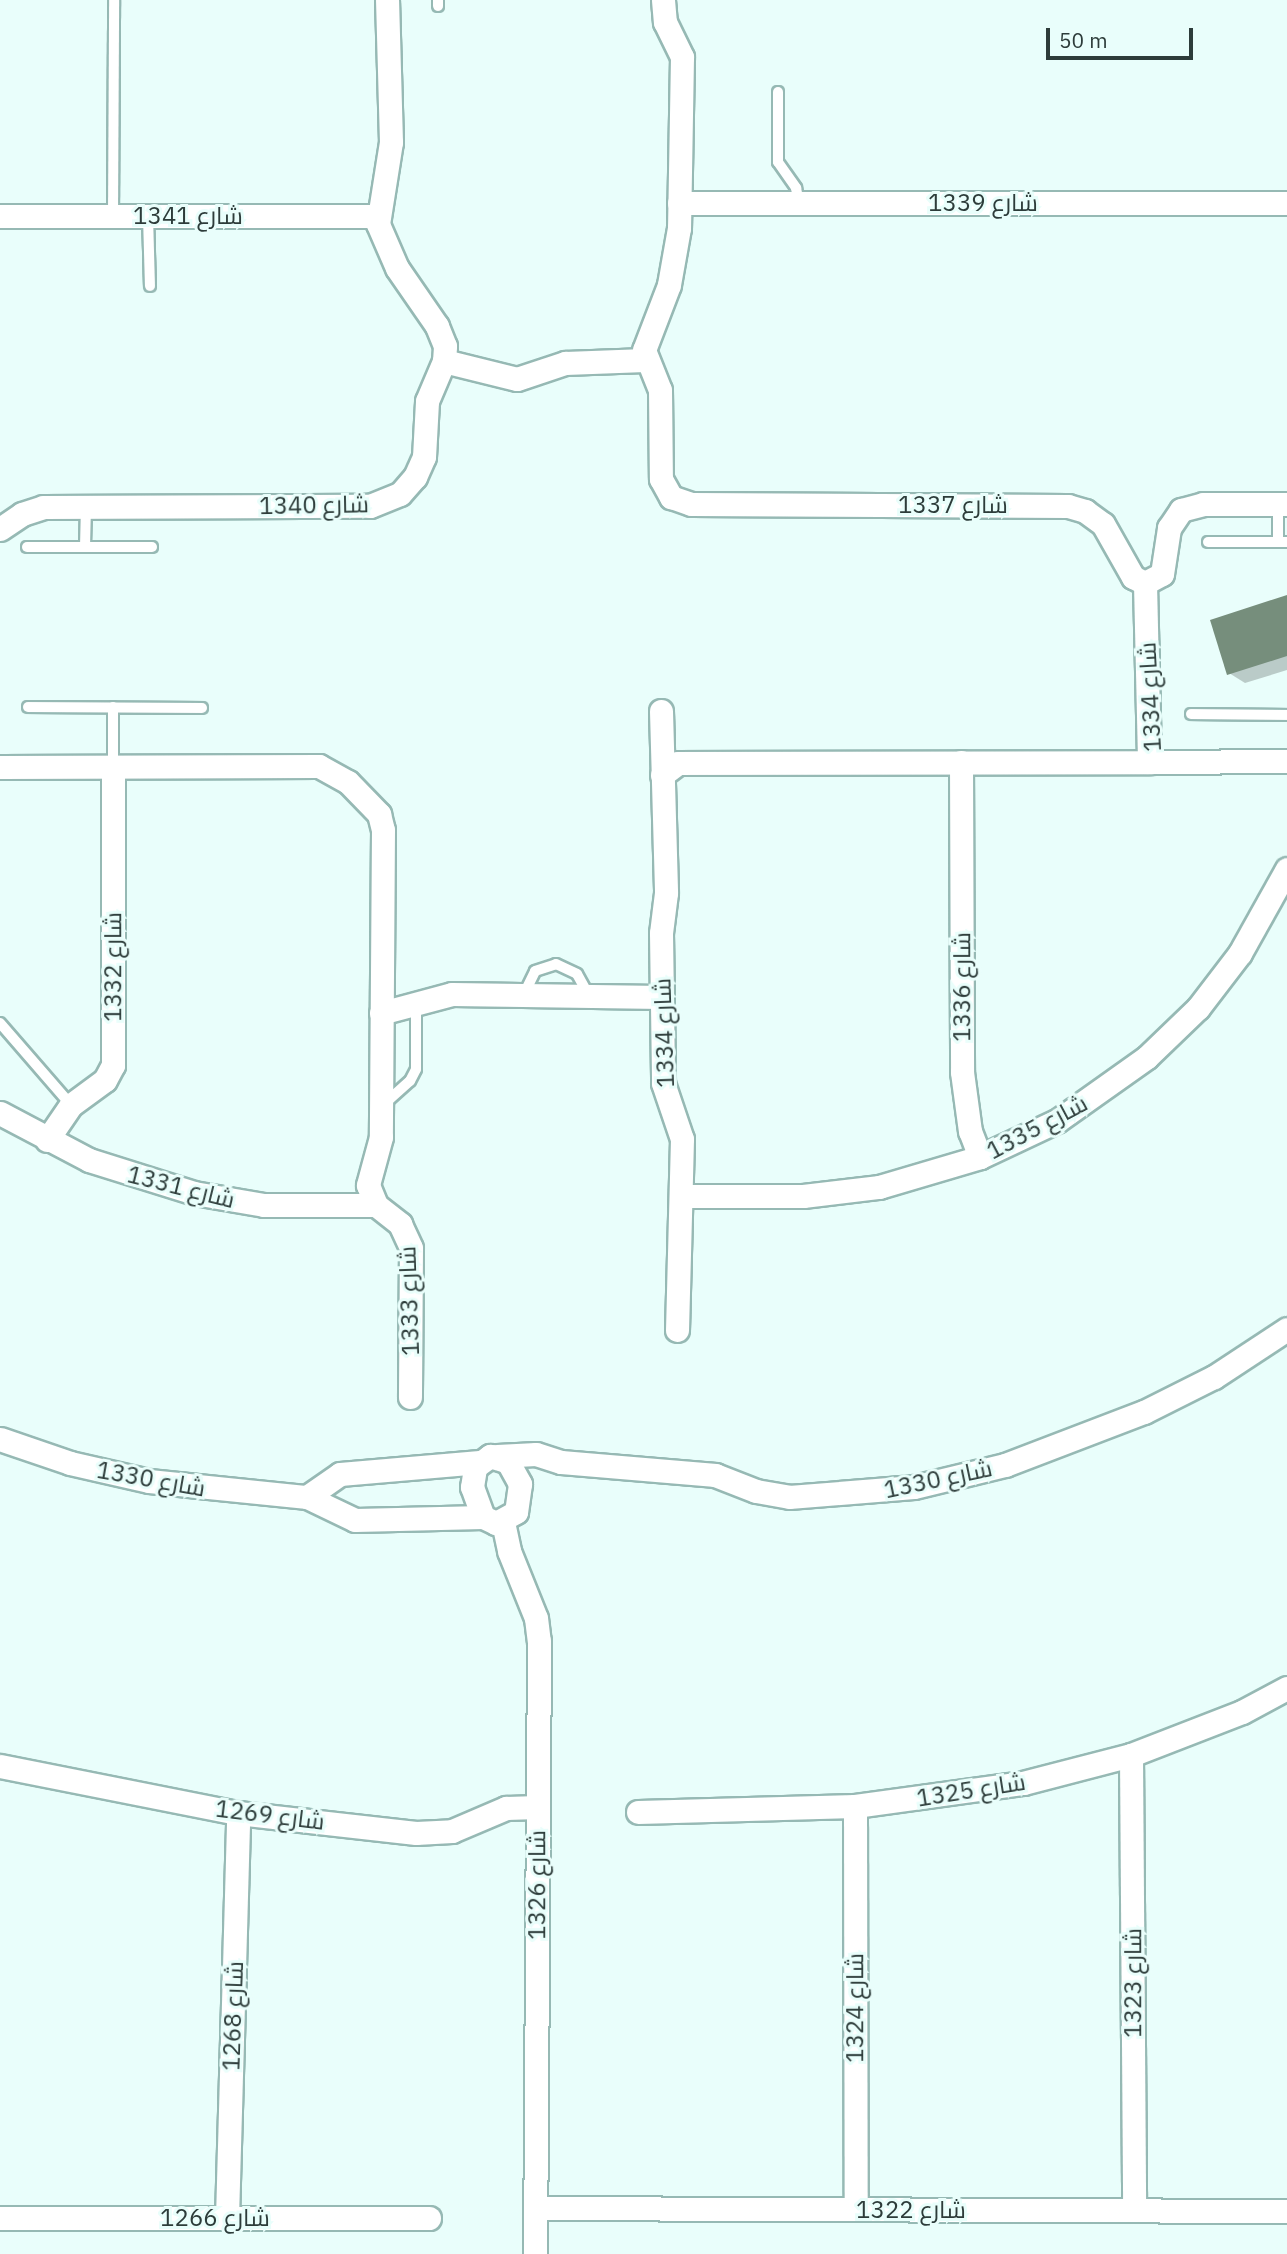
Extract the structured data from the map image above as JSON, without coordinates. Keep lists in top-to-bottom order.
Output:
{
  "streets": {
    "street": [
      "شارع 1339",
      "شارع 1341",
      "شارع 1340",
      "شارع 1337",
      "شارع 1334",
      "شارع 1332",
      "شارع 1336",
      "شارع 1335",
      "شارع 1331",
      "شارع 1333",
      "شارع 1330",
      "شارع 1325",
      "شارع 1269",
      "شارع 1326",
      "شارع 1323",
      "شارع 1324",
      "شارع 1268",
      "شارع 1322",
      "شارع 1266"
    ]
  },
  "crossings": [
    ["شارع 1337", "شارع 1334"],
    ["شارع 1334", "شارع 1335"],
    ["شارع 1332", "شارع 1331"],
    ["شارع 1336", "شارع 1335"],
    ["شارع 1331", "شارع 1333"],
    ["شارع 1330", "شارع 1326"],
    ["شارع 1325", "شارع 1323"],
    ["شارع 1325", "شارع 1324"],
    ["شارع 1269", "شارع 1326"],
    ["شارع 1269", "شارع 1268"],
    ["شارع 1326", "شارع 1322"],
    ["شارع 1323", "شارع 1322"],
    ["شارع 1324", "شارع 1322"],
    ["شارع 1268", "شارع 1266"]
  ],
  "scale_bar": "50 m"
}
